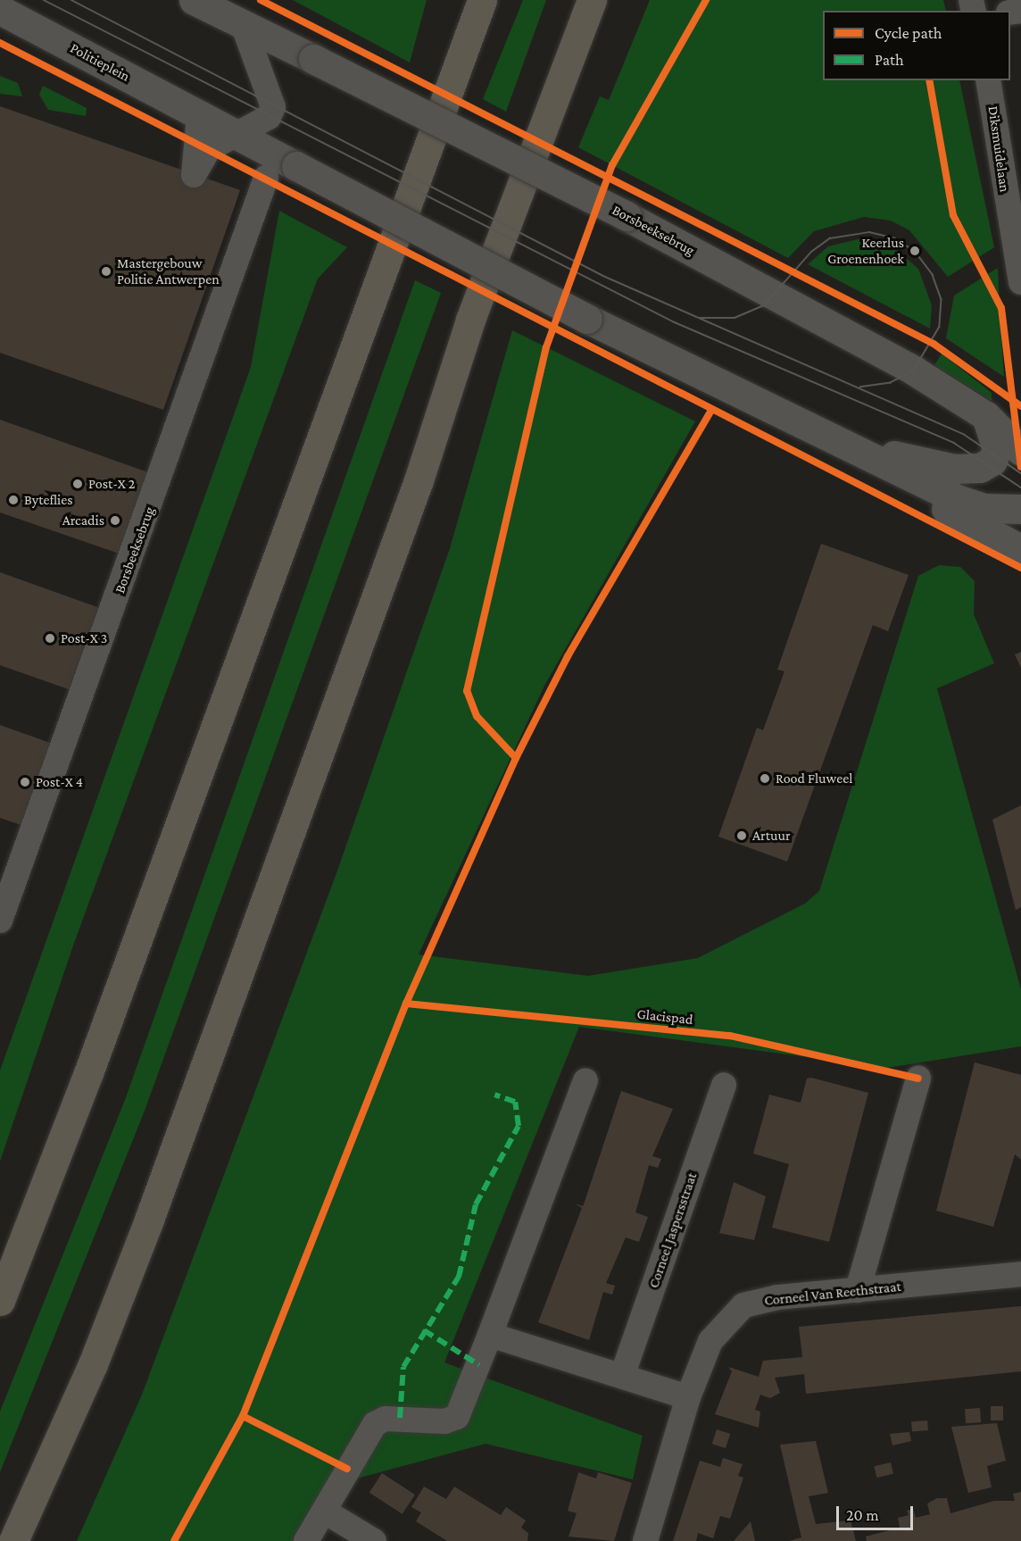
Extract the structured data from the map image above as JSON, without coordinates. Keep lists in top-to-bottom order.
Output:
{
  "streets": {
    "street": [
      "Politieplein",
      "Diksmuidelaan",
      "Borsbeeksebrug",
      "Corneel Jaspersstraat",
      "Corneel Van Reethstraat"
    ],
    "cycle path": ["Glacispad"]
  },
  "places": [
    "Keerlus Groenenhoek",
    "Mastergebouw Politie Antwerpen",
    "Post-X 2",
    "Byteflies",
    "Arcadis",
    "Post-X 3",
    "Rood Fluweel",
    "Post-X 4",
    "Artuur"
  ],
  "legend": ["Cycle path", "Path"],
  "scale_bar": "20 m"
}
